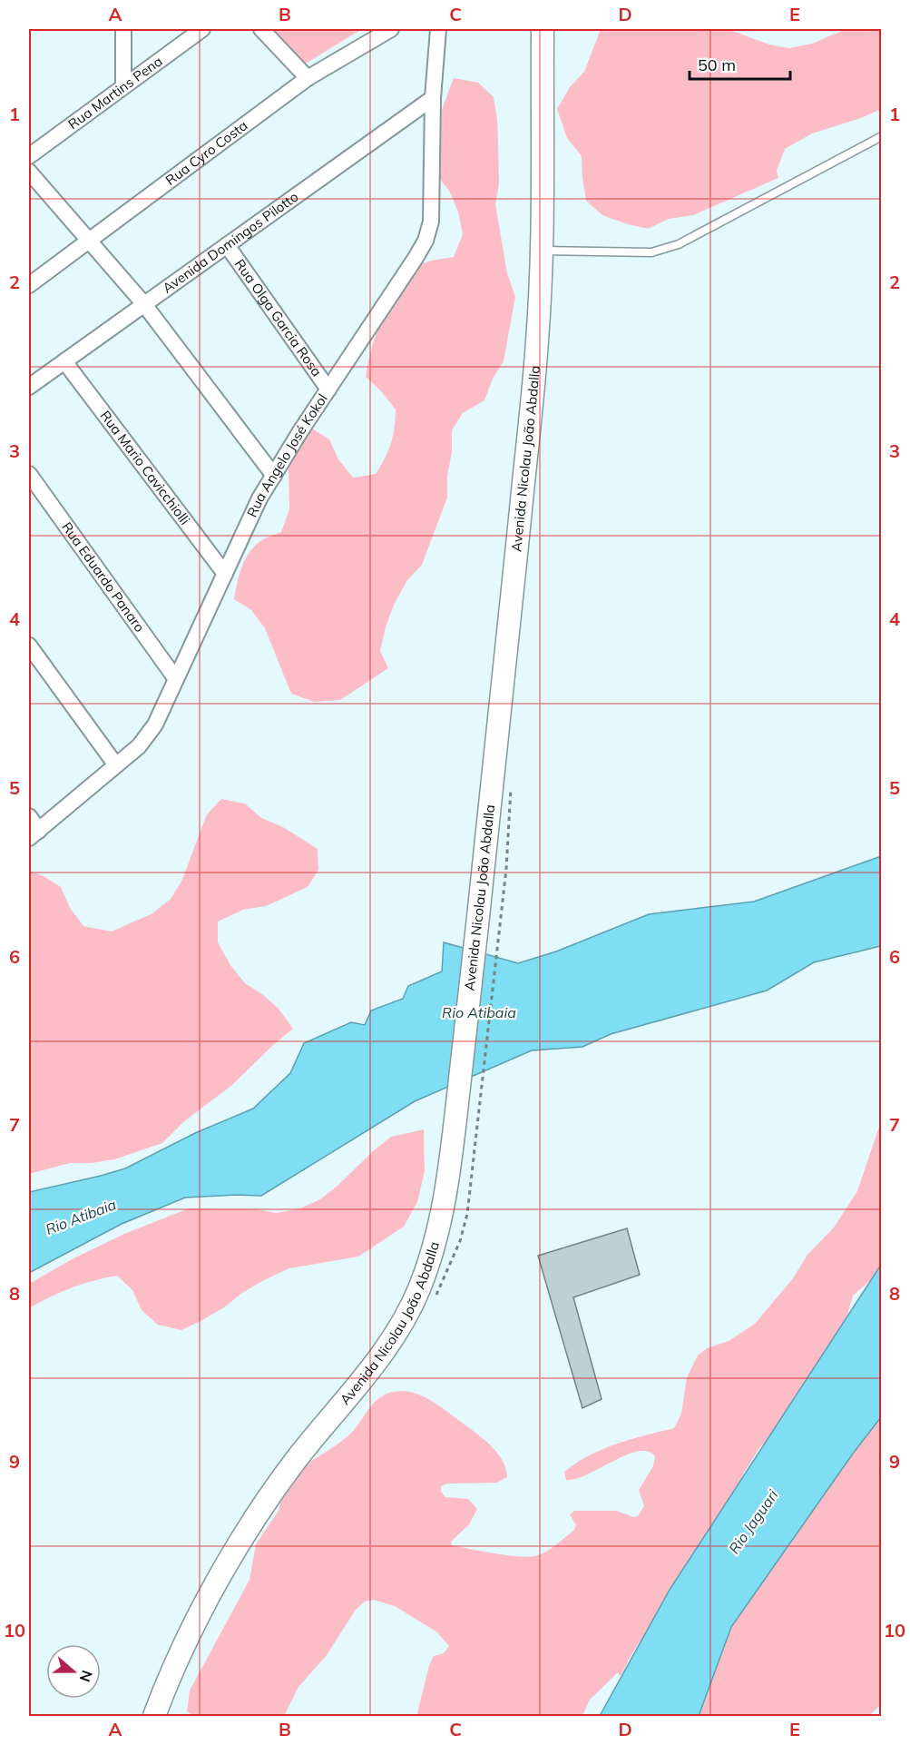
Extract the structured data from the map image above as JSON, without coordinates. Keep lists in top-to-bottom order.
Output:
{
  "streets": {
    "main road": ["Avenida Nicolau João Abdalla"],
    "street": [
      "Rua Martins Pena",
      "Rua Cyro Costa",
      "Avenida Domingos Pilotto",
      "Rua Olga Garcia Rosa",
      "Rua Angelo José Kokol",
      "Rua Mario Cavicchiolli",
      "Rua Eduardo Panaro"
    ]
  },
  "crossings": [
    ["Avenida Domingos Pilotto", "Rua Olga Garcia Rosa"],
    ["Avenida Domingos Pilotto", "Rua Angelo José Kokol"],
    ["Avenida Domingos Pilotto", "Rua Mario Cavicchiolli"],
    ["Rua Olga Garcia Rosa", "Rua Angelo José Kokol"],
    ["Rua Angelo José Kokol", "Rua Mario Cavicchiolli"],
    ["Rua Angelo José Kokol", "Rua Eduardo Panaro"]
  ],
  "water": ["Rio Atibaia", "Rio Jaguari"],
  "scale_bar": "50 m",
  "north": "right",
  "grid": {
    "columns": [
      "A",
      "B",
      "C",
      "D",
      "E"
    ],
    "rows": [
      "1",
      "2",
      "3",
      "4",
      "5",
      "6",
      "7",
      "8",
      "9",
      "10"
    ]
  }
}
